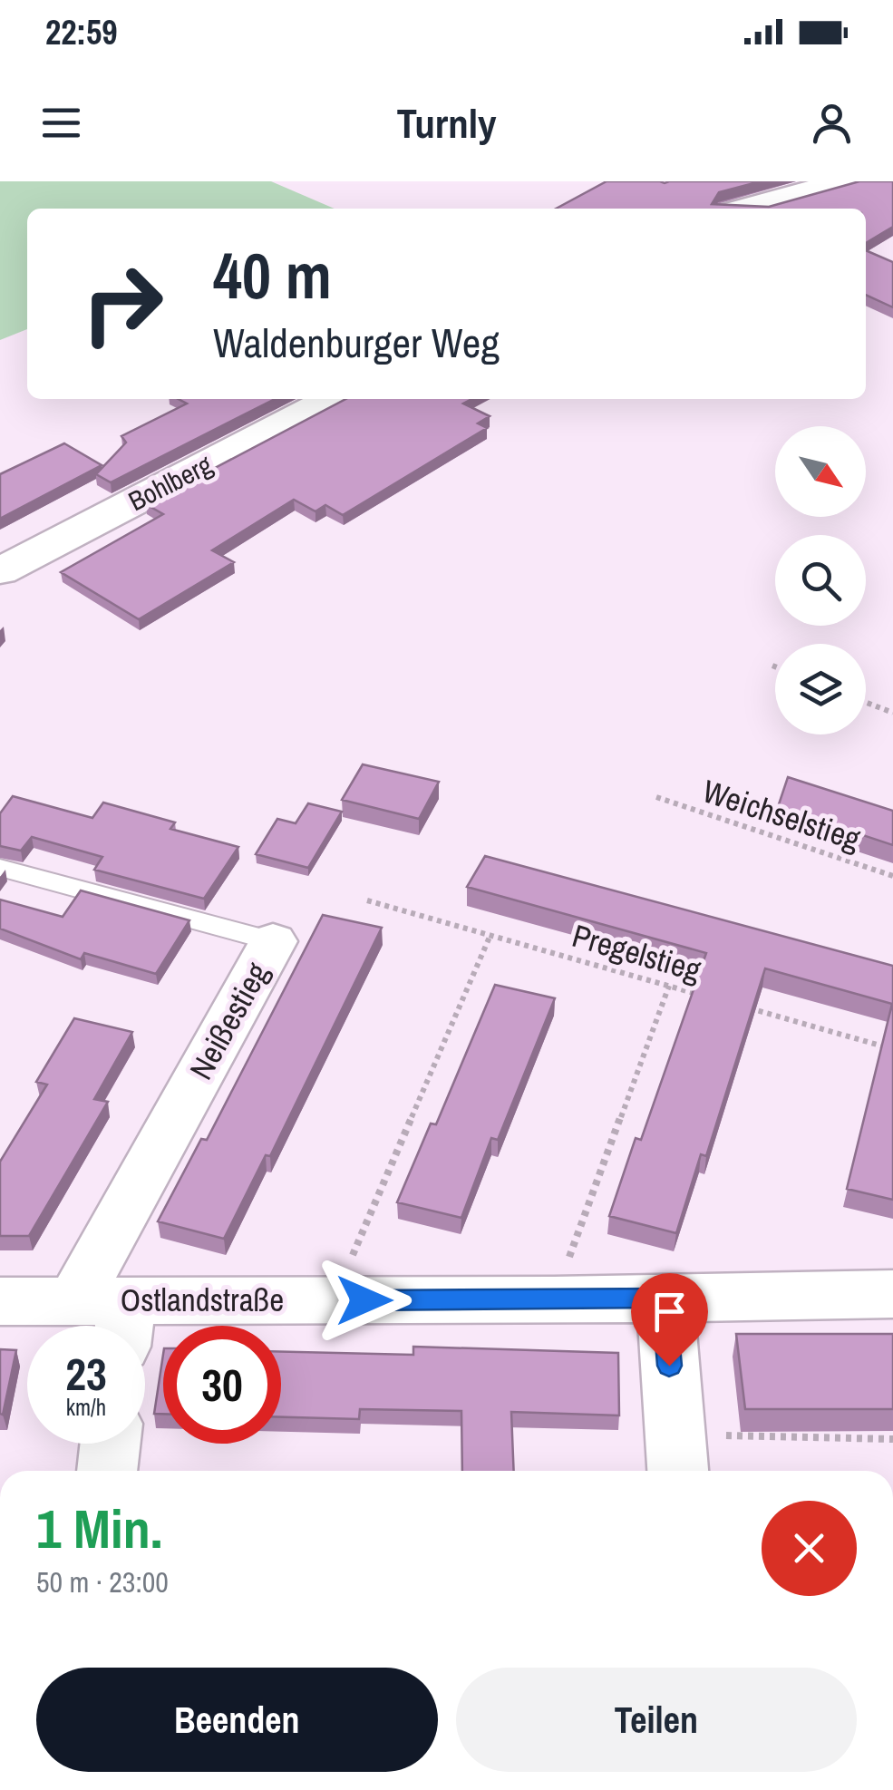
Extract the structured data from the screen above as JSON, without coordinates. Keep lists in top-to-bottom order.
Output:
{
  "streets": {
    "street": ["Bohlberg", "Neißestieg", "Ostlandstraße"],
    "path": ["Weichselstieg", "Pregelstieg"]
  },
  "crossings": [
    ["Neißestieg", "Ostlandstraße"]
  ],
  "north": "bottom right",
  "page": {
    "status": "22:59",
    "header": "Turnly",
    "turn": ["40 m", "Waldenburger Weg"],
    "speed": "23 km/h",
    "limit": "30",
    "heading": ["1 Min.", "50 m · 23:00"],
    "buttons": ["Beenden", "Teilen"]
  }
}
